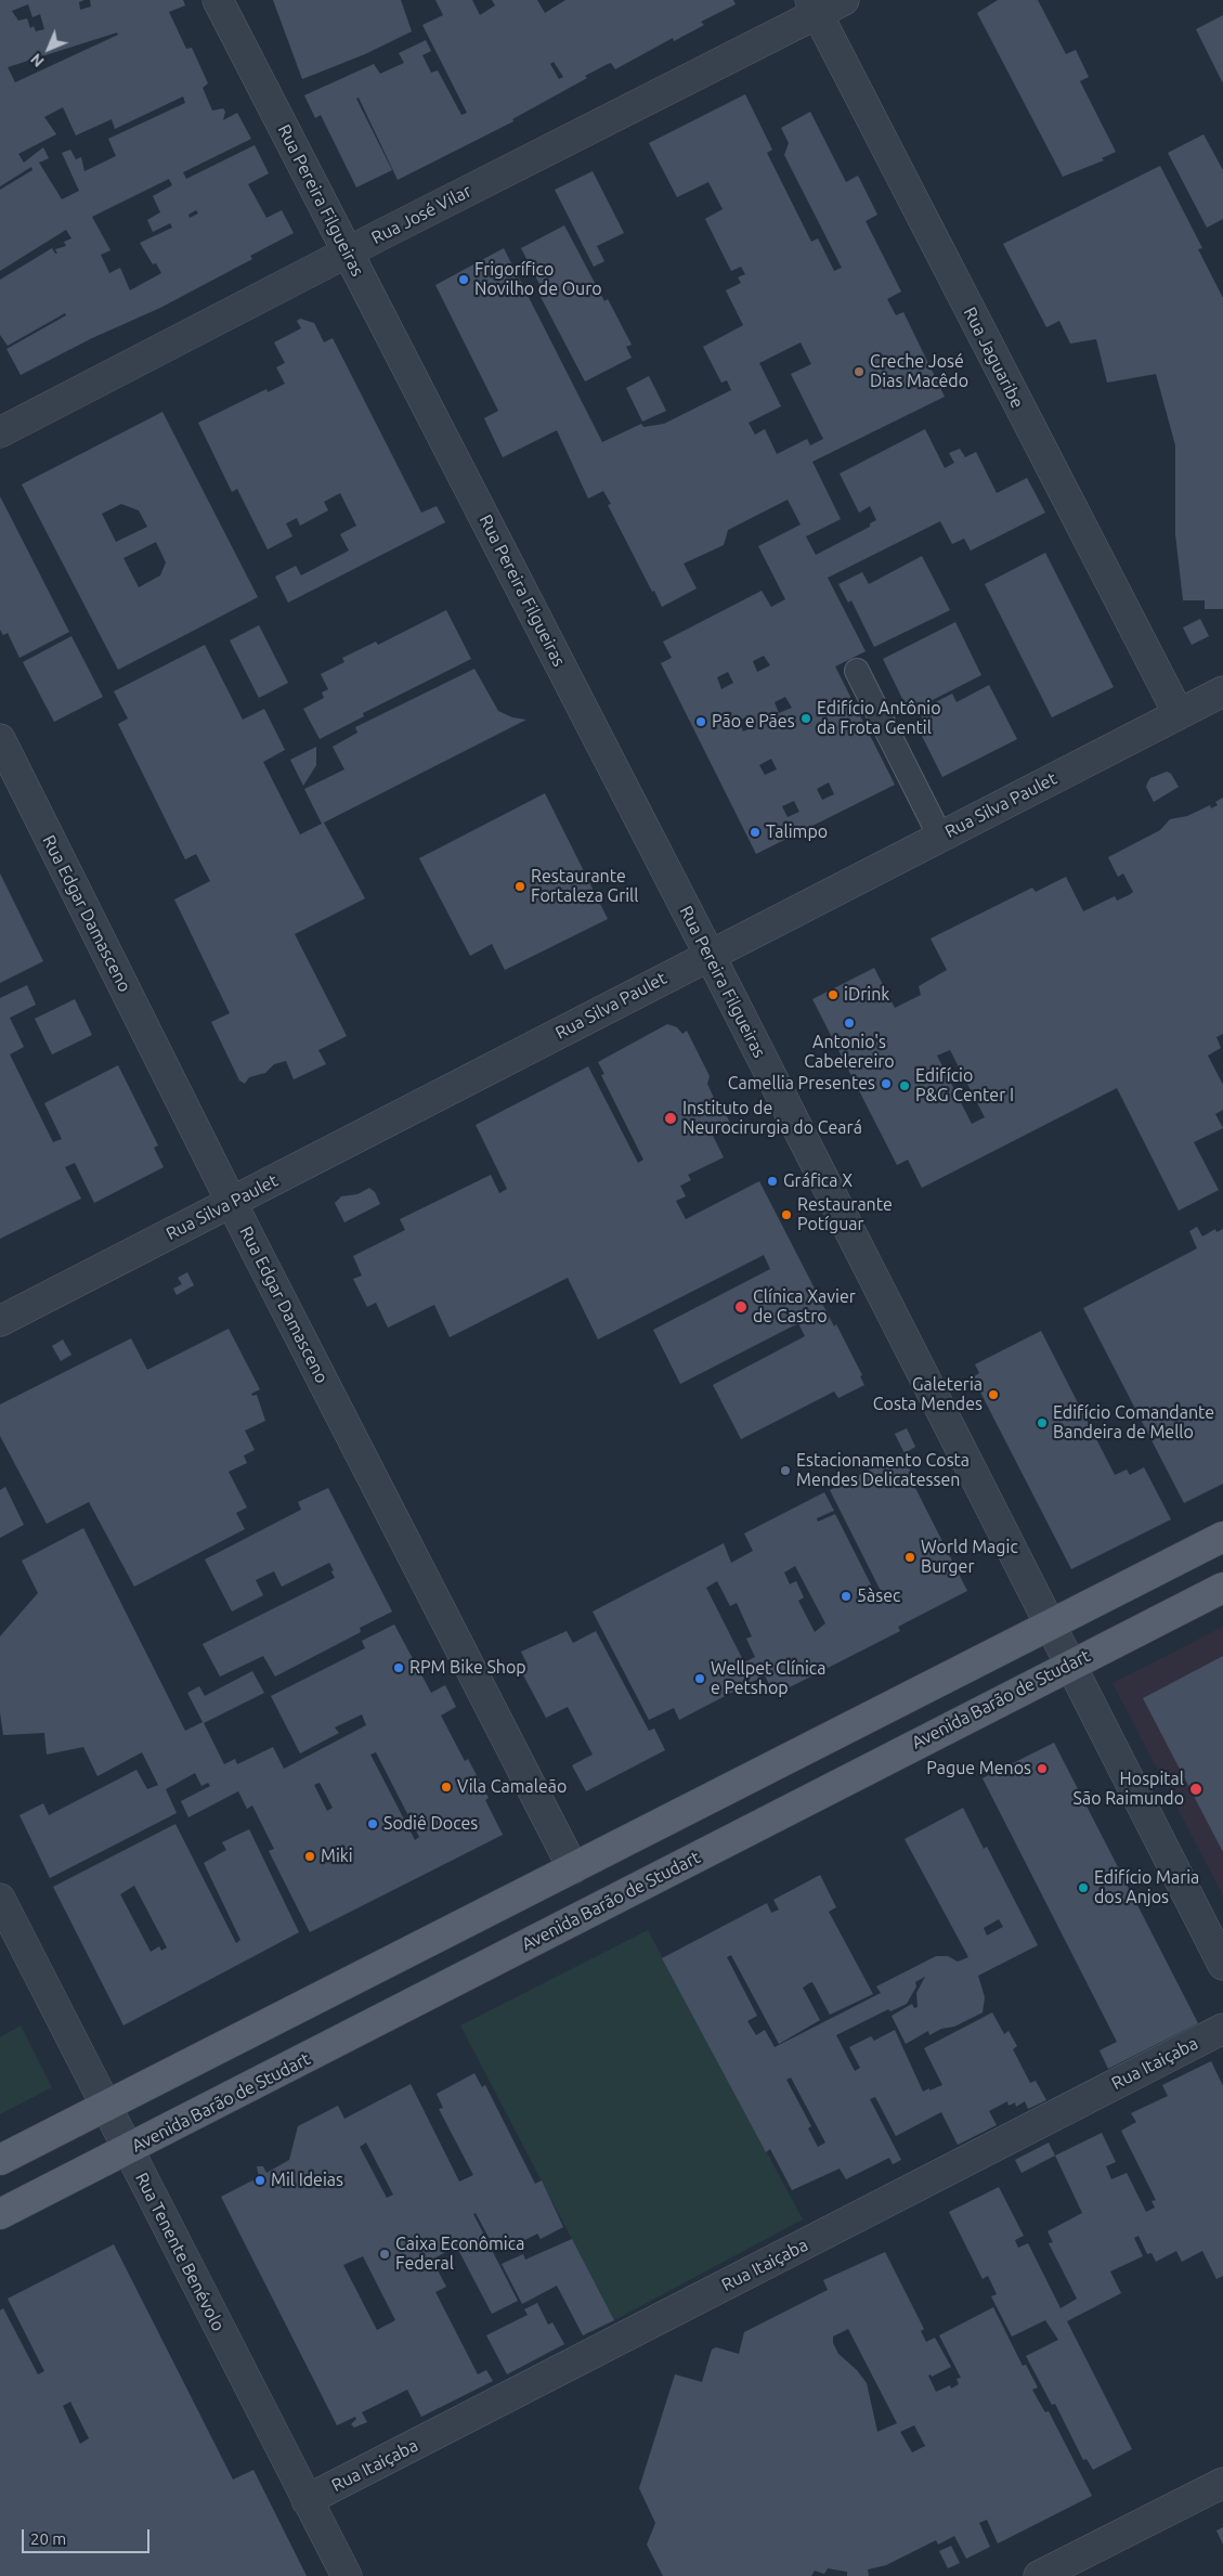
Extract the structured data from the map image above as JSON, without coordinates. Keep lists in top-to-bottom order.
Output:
{
  "streets": {
    "main road": ["Avenida Barão de Studart"],
    "street": [
      "Rua Pereira Filgueiras",
      "Rua José Vilar",
      "Rua Jaguaribe",
      "Rua Silva Paulet",
      "Rua Edgar Damasceno",
      "Rua Itaiçaba",
      "Rua Tenente Benévolo"
    ]
  },
  "crossings": [
    ["Rua Pereira Filgueiras", "Rua José Vilar"],
    ["Rua Pereira Filgueiras", "Rua Silva Paulet"],
    ["Rua Pereira Filgueiras", "Avenida Barão de Studart"],
    ["Rua José Vilar", "Rua Jaguaribe"],
    ["Rua Jaguaribe", "Rua Silva Paulet"],
    ["Rua Silva Paulet", "Rua Edgar Damasceno"],
    ["Avenida Barão de Studart", "Rua Tenente Benévolo"],
    ["Rua Itaiçaba", "Rua Tenente Benévolo"]
  ],
  "places": [
    "Frigorífico Novilho de Ouro",
    "Creche José Dias Macêdo",
    "Edifício Antônio da Frota Gentil",
    "Pão e Pães",
    "Talimpo",
    "Restaurante Fortaleza Grill",
    "iDrink",
    "Antonio's Cabelereiro",
    "Camellia Presentes",
    "Edifício P&G Center I",
    "Instituto de Neurocirurgia do Ceará",
    "Gráfica X",
    "Restaurante Potíguar",
    "Clínica Xavier de Castro",
    "Galeteria Costa Mendes",
    "Edifício Comandante Bandeira de Mello",
    "Estacionamento Costa Mendes Delicatessen",
    "World Magic Burger",
    "5àsec",
    "RPM Bike Shop",
    "Wellpet Clínica e Petshop",
    "Pague Menos",
    "Vila Camaleão",
    "Hospital São Raimundo",
    "Sodiê Doces",
    "Miki",
    "Edifício Maria dos Anjos",
    "Mil Ideias",
    "Caixa Econômica Federal"
  ],
  "scale_bar": "20 m",
  "north": "bottom left"
}
